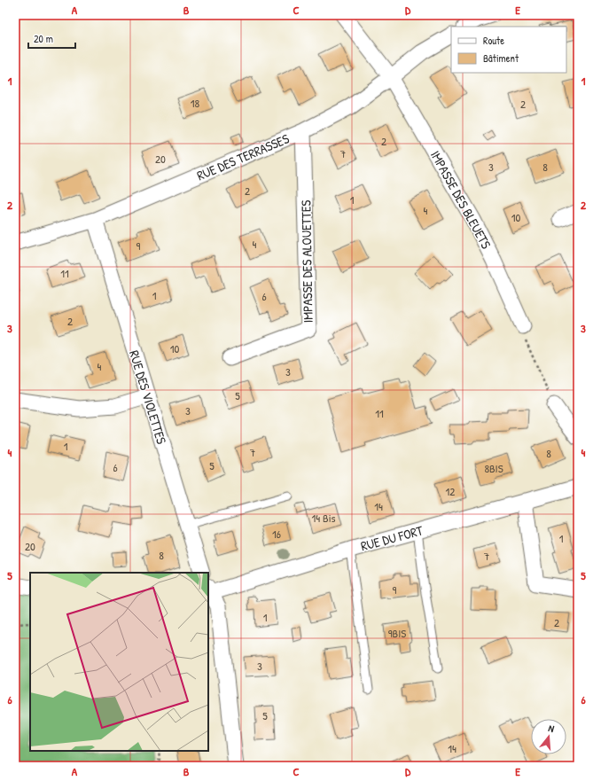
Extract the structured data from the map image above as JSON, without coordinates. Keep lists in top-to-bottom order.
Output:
{
  "streets": {
    "street": [
      "RUE DES TERRASSES",
      "IMPASSE DES BLEUETS",
      "IMPASSE DES ALOUETTES",
      "RUE DES VIOLETTES",
      "RUE DU FORT"
    ]
  },
  "crossings": [
    ["RUE DES TERRASSES", "IMPASSE DES BLEUETS"],
    ["RUE DES TERRASSES", "IMPASSE DES ALOUETTES"],
    ["RUE DES TERRASSES", "RUE DES VIOLETTES"]
  ],
  "house_numbers": [
    "18",
    "2",
    "2",
    "7",
    "20",
    "3",
    "8",
    "2",
    "1",
    "4",
    "10",
    "4",
    "9",
    "11",
    "1",
    "6",
    "2",
    "10",
    "4",
    "3",
    "5",
    "3",
    "11",
    "1",
    "7",
    "8",
    "5",
    "6",
    "8BIS",
    "12",
    "14",
    "14 Bis",
    "16",
    "1",
    "20",
    "8",
    "7",
    "9",
    "1",
    "2",
    "9BIS",
    "3",
    "5",
    "14"
  ],
  "legend": ["Route", "Bâtiment"],
  "scale_bar": "20 m",
  "north": "top",
  "grid": {
    "columns": [
      "A",
      "B",
      "C",
      "D",
      "E"
    ],
    "rows": [
      "1",
      "2",
      "3",
      "4",
      "5",
      "6"
    ]
  }
}
